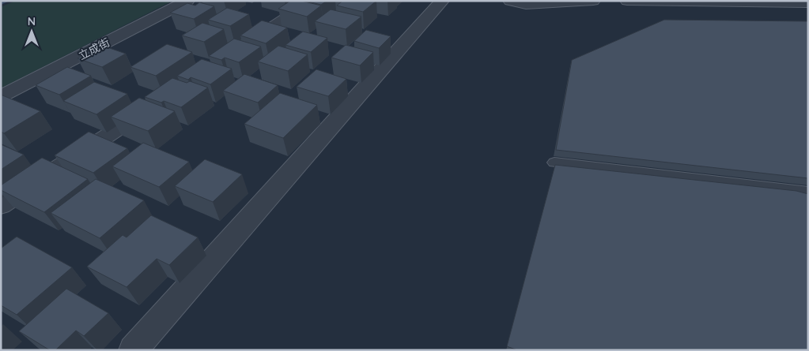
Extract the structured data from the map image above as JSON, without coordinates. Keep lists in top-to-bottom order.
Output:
{
  "streets": {
    "street": ["立成街"]
  },
  "north": "top"
}
